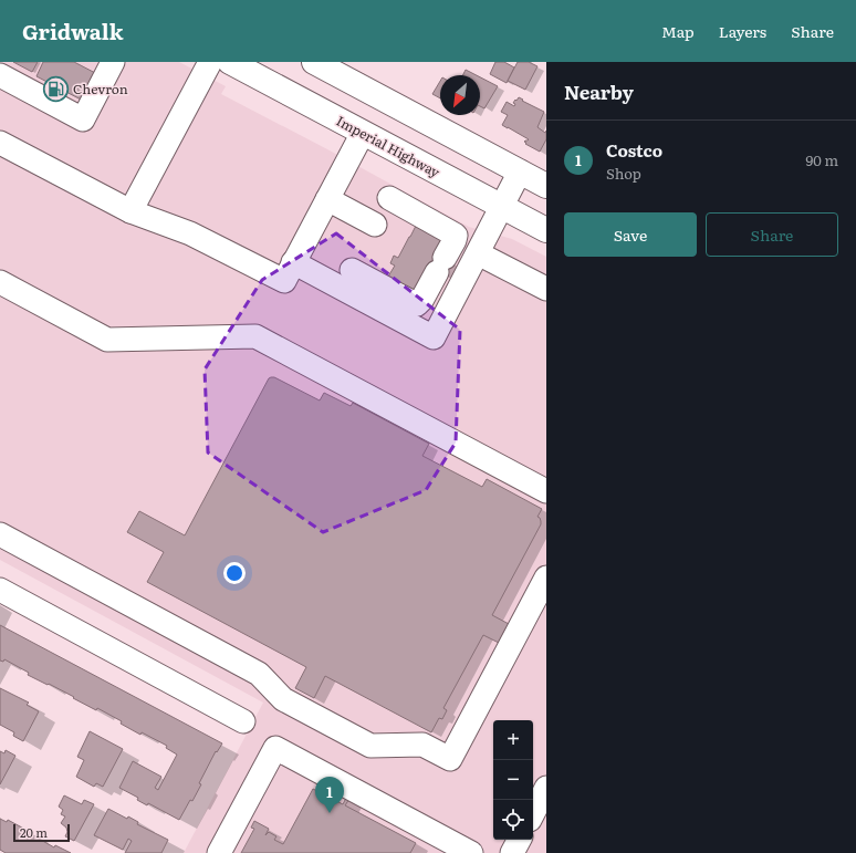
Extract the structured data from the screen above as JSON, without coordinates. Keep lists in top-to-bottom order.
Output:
{
  "streets": {
    "main road": ["Imperial Highway"]
  },
  "places": {
    "fuel station": ["Chevron"]
  },
  "scale_bar": "20 m",
  "north": "bottom left",
  "page": {
    "header": "Gridwalk",
    "nav": ["Map", "Layers", "Share"],
    "heading": "Nearby",
    "list": [
      {
        "mark": "1",
        "name": "Costco",
        "note": "Shop",
        "value": "90 m"
      }
    ],
    "buttons": ["Save", "Share"],
    "map_buttons": ["+", "−"],
    "pins": "1",
    "scale": "20 m"
  }
}
